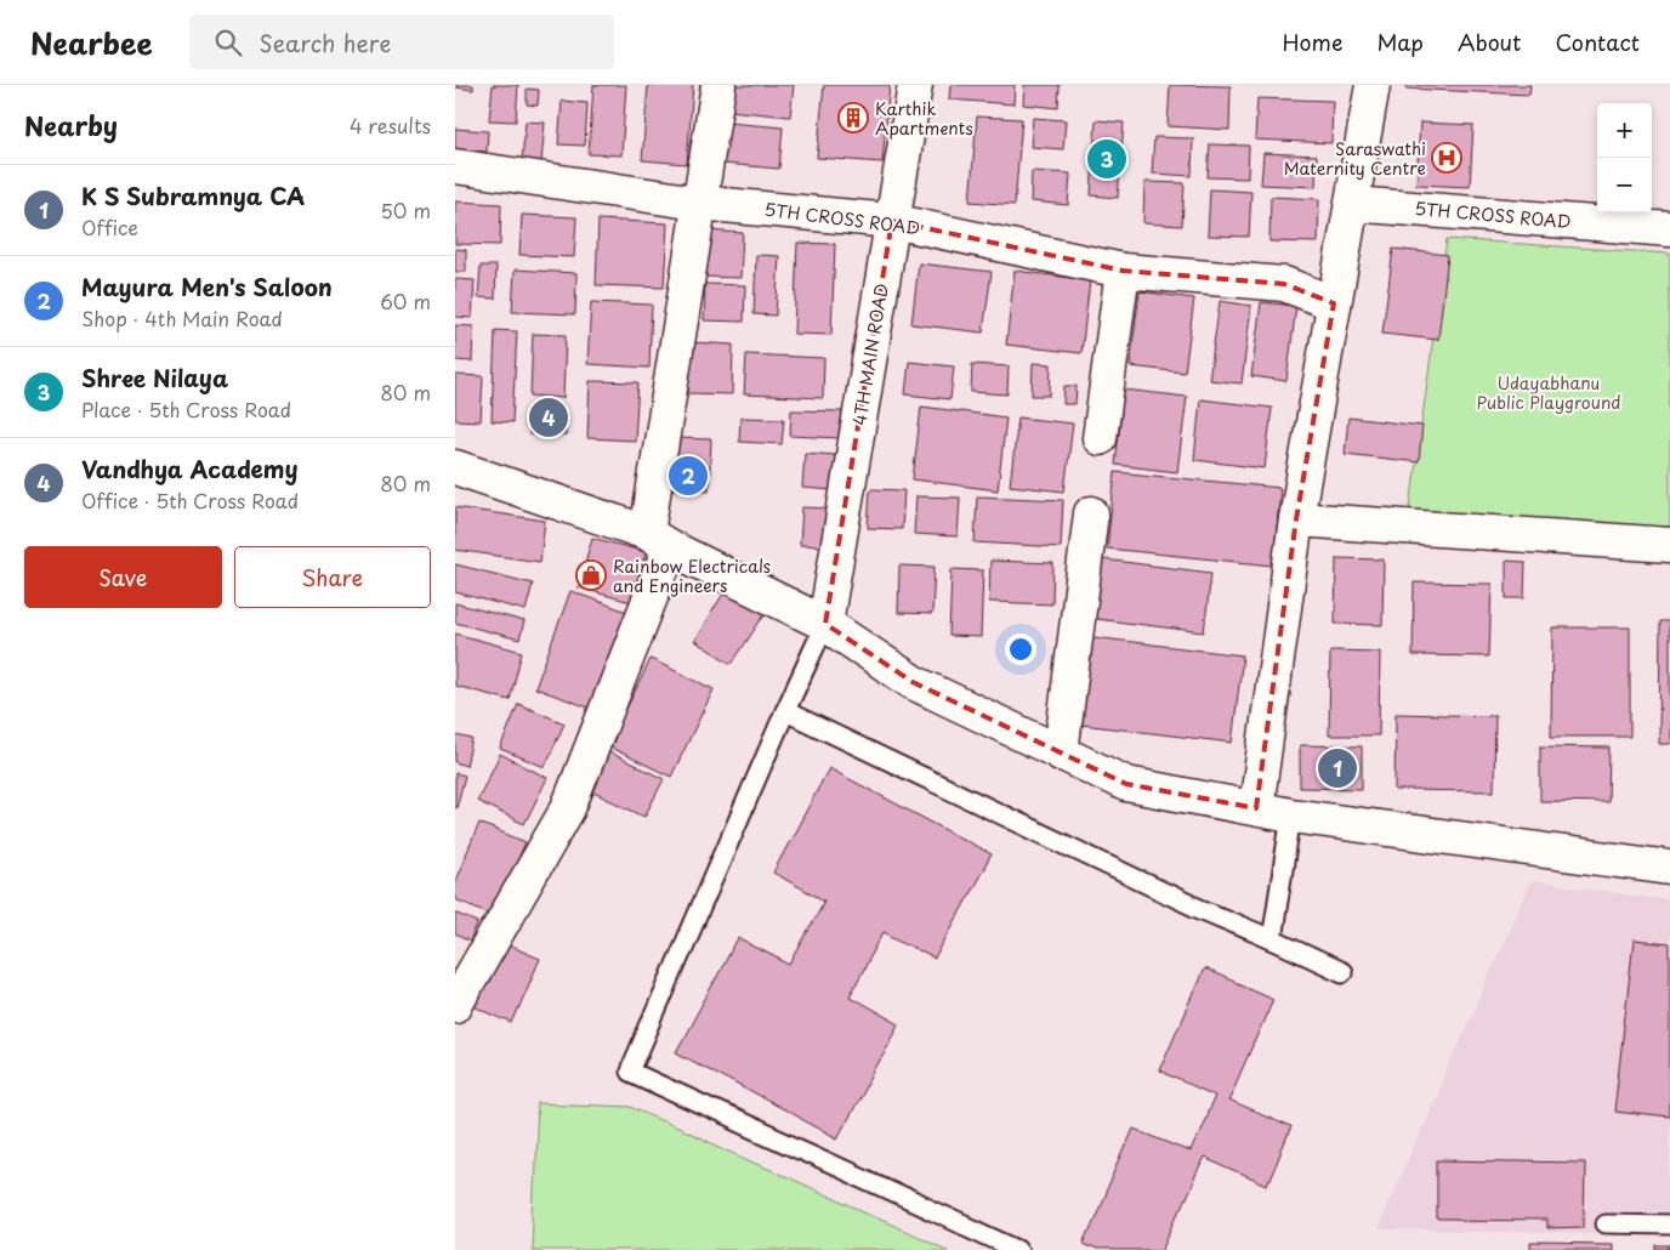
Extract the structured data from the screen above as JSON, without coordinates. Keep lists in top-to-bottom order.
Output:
{
  "streets": {
    "street": ["5TH CROSS ROAD", "4TH MAIN ROAD"]
  },
  "crossings": [
    ["5TH CROSS ROAD", "4TH MAIN ROAD"]
  ],
  "parks": ["Udayabhanu Public Playground"],
  "places": {
    "building": ["Karthik Apartments"],
    "hospital": ["Saraswathi Maternity Centre"],
    "shop": ["Rainbow Electricals and Engineers"]
  },
  "page": {
    "header": "Nearbee",
    "search": "Search here",
    "nav": [
      "Home",
      "Map",
      "About",
      "Contact"
    ],
    "heading": ["Nearby", "4 results"],
    "map_buttons": ["+", "−"],
    "pins": [
      "3",
      "4",
      "2",
      "1"
    ],
    "list": [
      {
        "mark": "1",
        "name": "K S Subramnya CA",
        "note": "Office",
        "value": "50 m"
      },
      {
        "mark": "2",
        "name": "Mayura Men's Saloon",
        "note": "Shop · 4th Main Road",
        "value": "60 m"
      },
      {
        "mark": "3",
        "name": "Shree Nilaya",
        "note": "Place · 5th Cross Road",
        "value": "80 m"
      },
      {
        "mark": "4",
        "name": "Vandhya Academy",
        "note": "Office · 5th Cross Road",
        "value": "80 m"
      }
    ],
    "buttons": ["Save", "Share"]
  }
}
